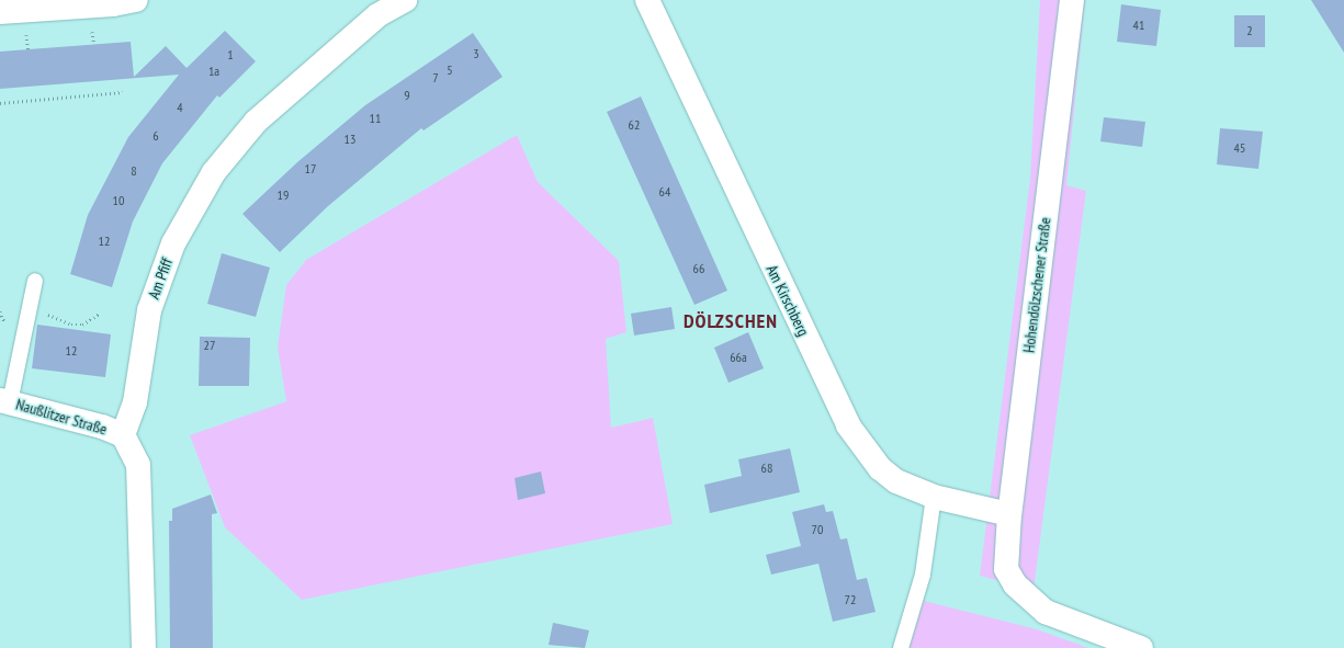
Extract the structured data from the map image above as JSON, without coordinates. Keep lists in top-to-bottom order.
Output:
{
  "streets": {
    "street": [
      "Am Pfiff",
      "Hohendölzschener Straße",
      "Am Kirschberg",
      "Naußlitzer Straße"
    ]
  },
  "crossings": [
    ["Am Pfiff", "Naußlitzer Straße"],
    ["Hohendölzschener Straße", "Am Kirschberg"]
  ],
  "districts": ["DÖLZSCHEN"],
  "house_numbers": [
    "41",
    "2",
    "3",
    "1",
    "5",
    "1a",
    "7",
    "9",
    "4",
    "11",
    "62",
    "6",
    "13",
    "45",
    "17",
    "8",
    "64",
    "19",
    "10",
    "12",
    "66",
    "27",
    "12",
    "66a",
    "68",
    "70",
    "72"
  ]
}
